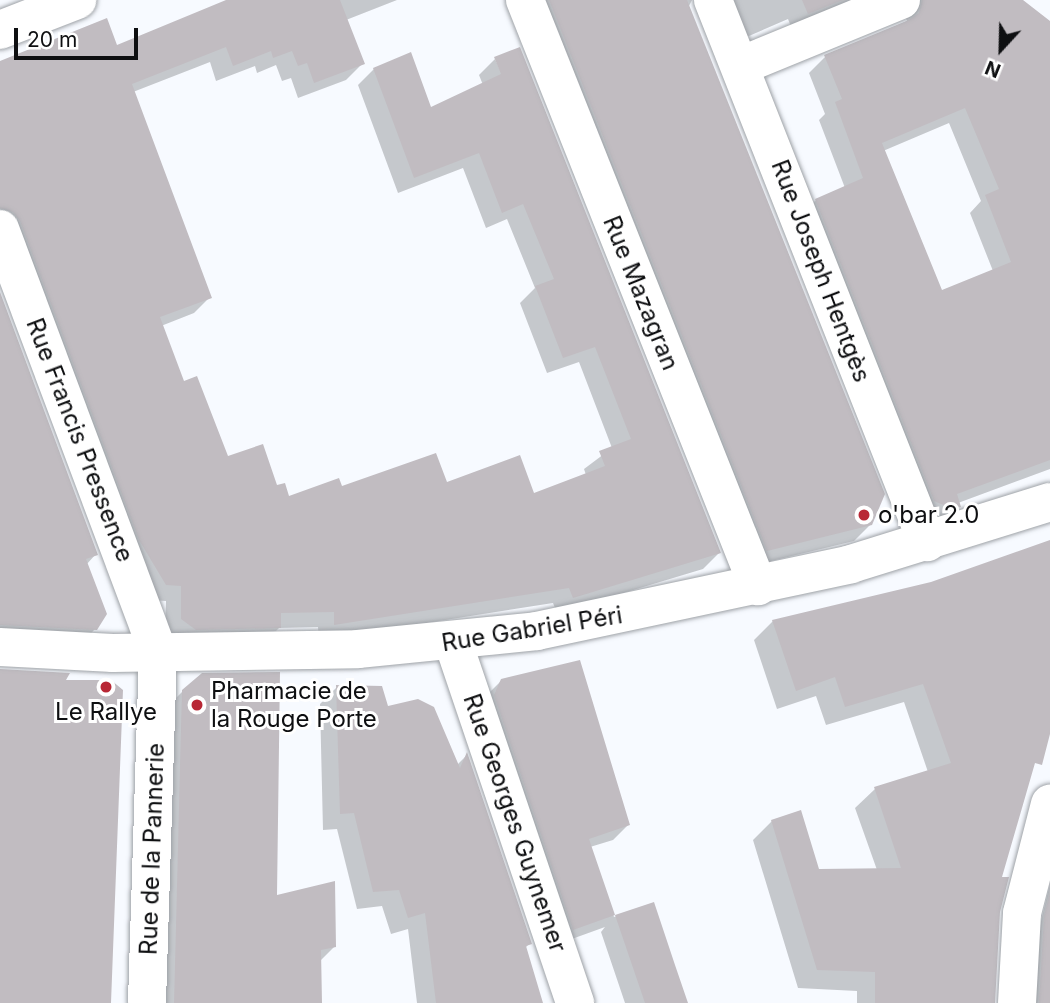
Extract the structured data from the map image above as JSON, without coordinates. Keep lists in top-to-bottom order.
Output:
{
  "streets": {
    "street": [
      "Rue Joseph Hentgès",
      "Rue Mazagran",
      "Rue Francis Pressence",
      "Rue Gabriel Péri",
      "Rue Georges Guynemer",
      "Rue de la Pannerie"
    ]
  },
  "crossings": [
    ["Rue Joseph Hentgès", "Rue Gabriel Péri"],
    ["Rue Mazagran", "Rue Gabriel Péri"],
    ["Rue Francis Pressence", "Rue Gabriel Péri"],
    ["Rue Francis Pressence", "Rue de la Pannerie"],
    ["Rue Gabriel Péri", "Rue Georges Guynemer"],
    ["Rue Gabriel Péri", "Rue de la Pannerie"]
  ],
  "places": ["o'bar 2.0", "Le Rallye", "Pharmacie de la Rouge Porte"],
  "scale_bar": "20 m",
  "north": "bottom"
}
